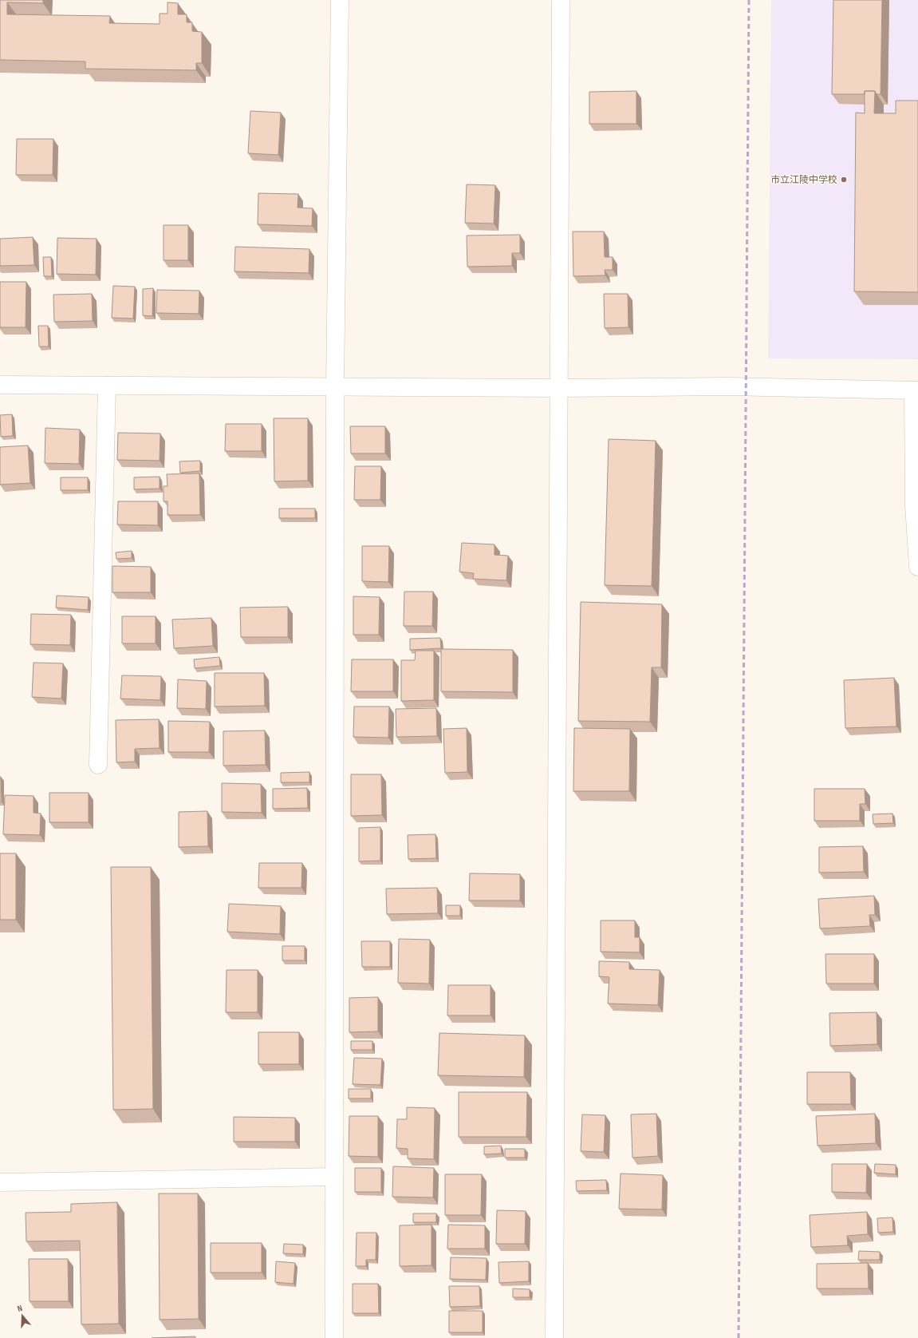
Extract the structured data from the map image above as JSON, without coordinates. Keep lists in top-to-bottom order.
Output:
{
  "places": ["市立江陵中学校"],
  "north": "top"
}
